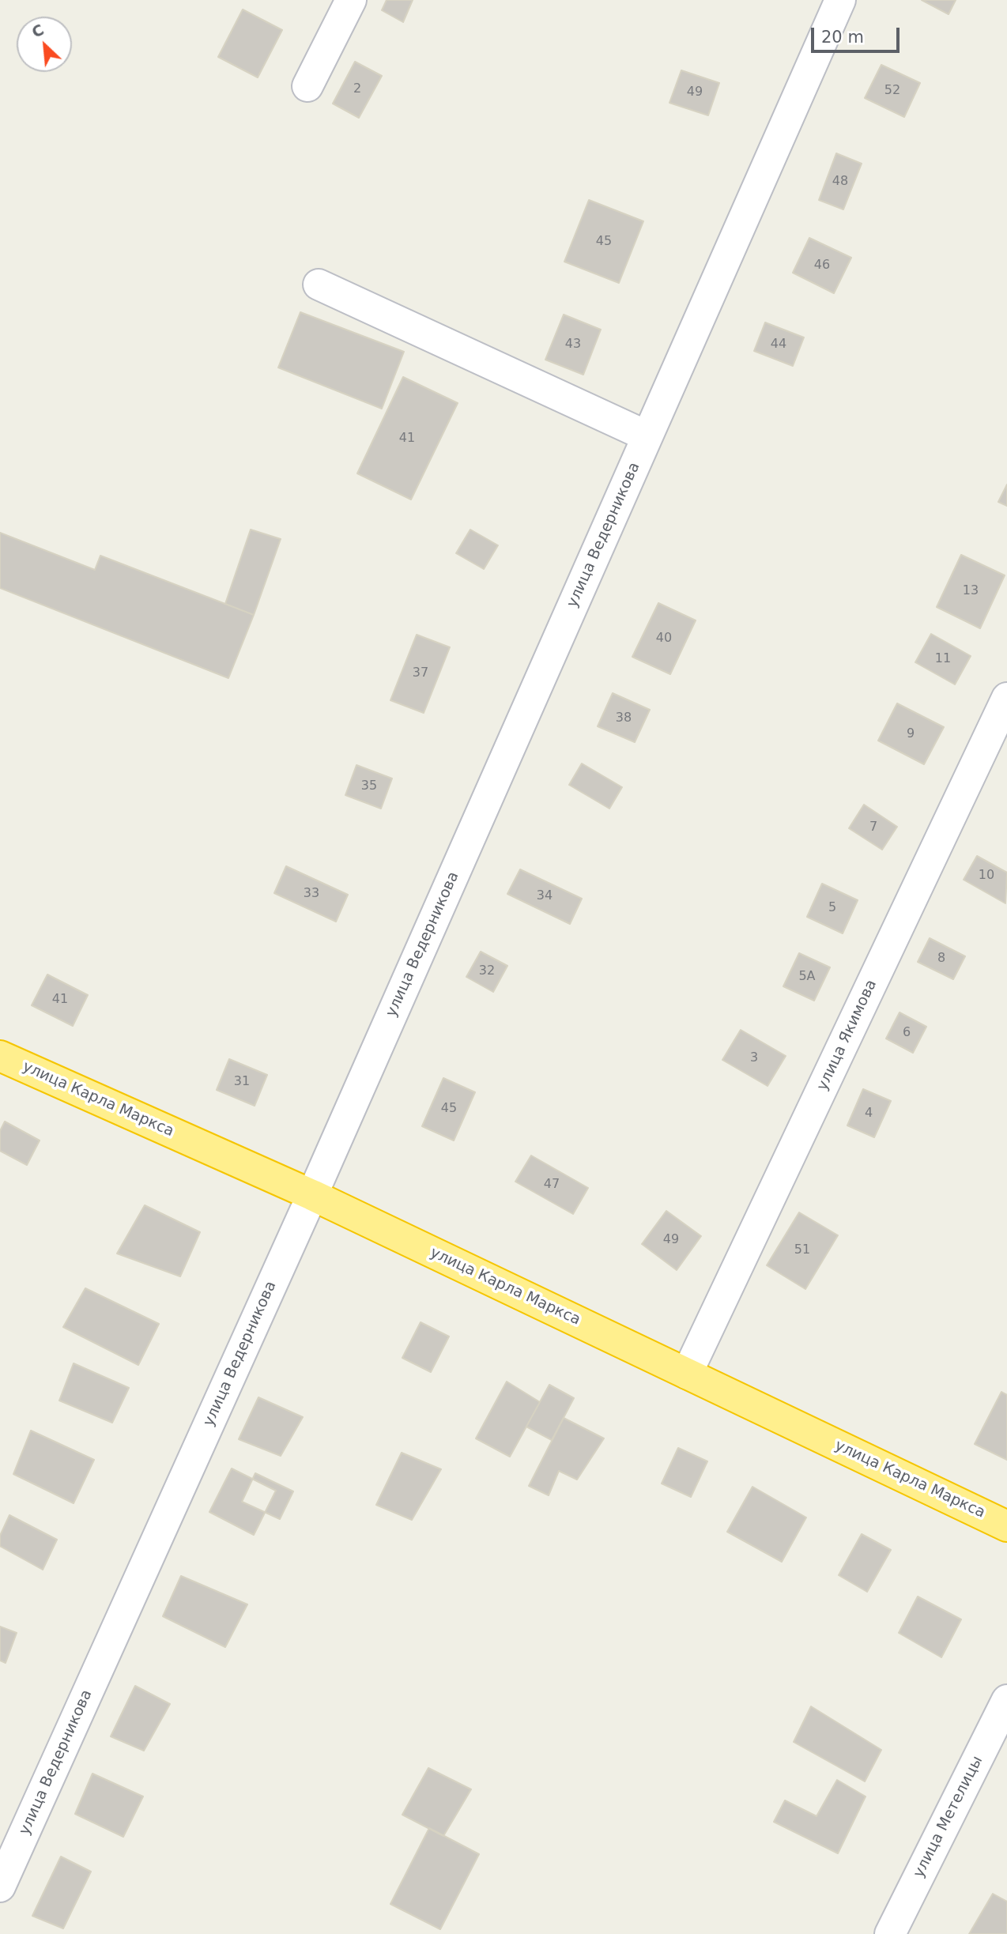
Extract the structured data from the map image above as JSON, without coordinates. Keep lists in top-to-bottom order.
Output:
{
  "streets": {
    "highway": ["улица Карла Маркса"],
    "street": ["улица Ведерникова", "улица Якимова", "улица Метелицы"]
  },
  "crossings": [
    ["улица Ведерникова", "улица Карла Маркса"],
    ["улица Якимова", "улица Карла Маркса"]
  ],
  "house_numbers": [
    "2",
    "52",
    "49",
    "48",
    "45",
    "46",
    "43",
    "44",
    "41",
    "13",
    "40",
    "11",
    "37",
    "38",
    "9",
    "35",
    "7",
    "10",
    "33",
    "34",
    "5",
    "8",
    "32",
    "5А",
    "41",
    "6",
    "3",
    "31",
    "45",
    "4",
    "47",
    "49",
    "51"
  ],
  "scale_bar": "20 m",
  "north": "top left"
}
